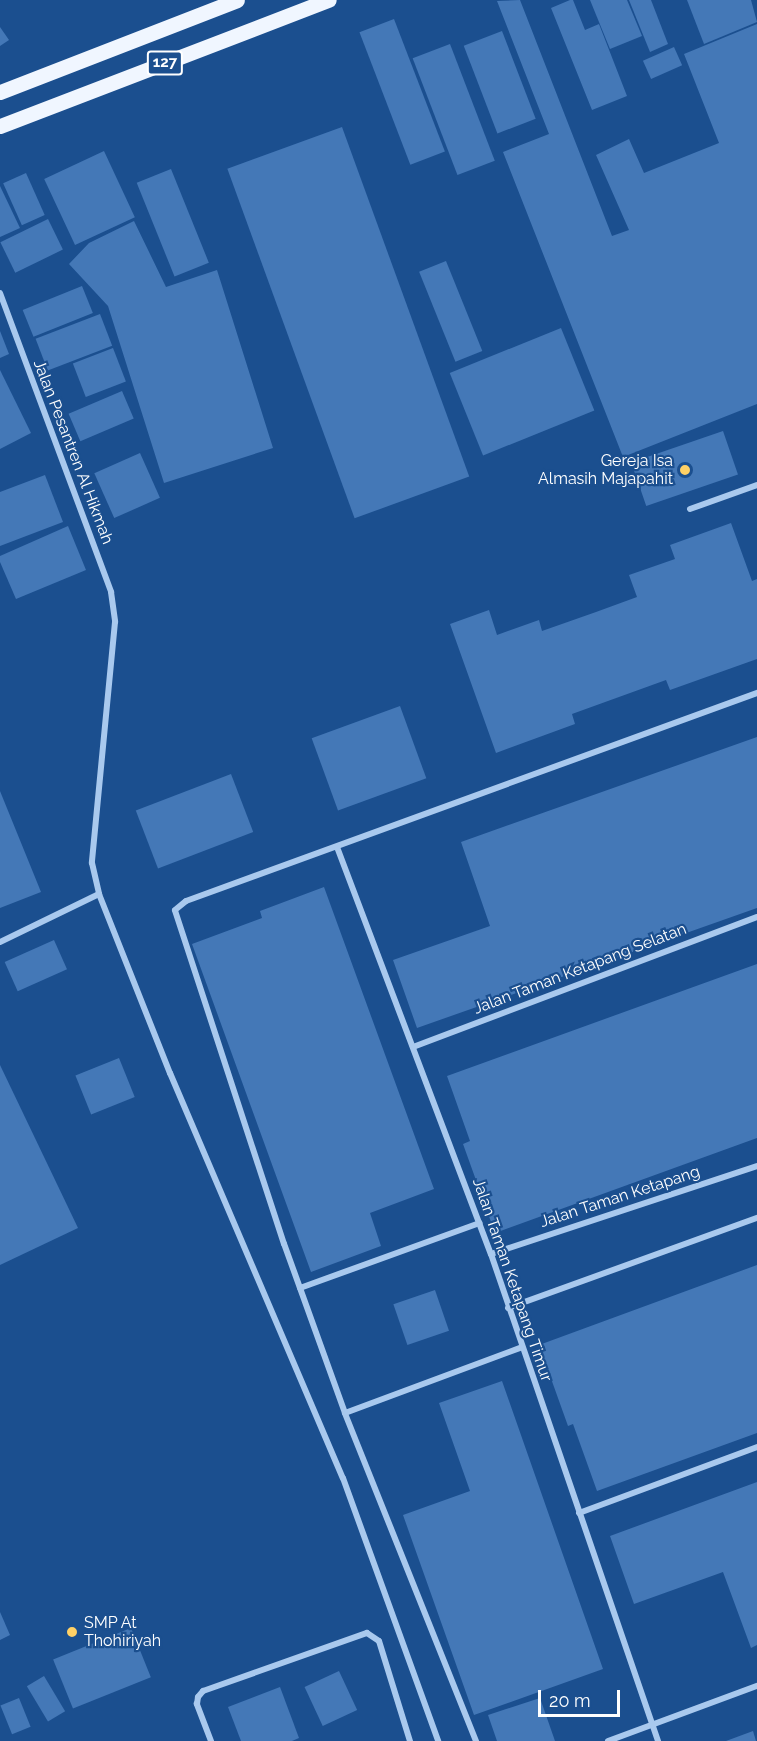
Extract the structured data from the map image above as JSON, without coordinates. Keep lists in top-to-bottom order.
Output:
{
  "streets": {
    "main road": ["127"],
    "street": [
      "Jalan Pesantren Al Hikmah",
      "Jalan Taman Ketapang Selatan",
      "Jalan Taman Ketapang",
      "Jalan Taman Ketapang Timur"
    ]
  },
  "crossings": [
    ["Jalan Taman Ketapang Selatan", "Jalan Taman Ketapang Timur"],
    ["Jalan Taman Ketapang", "Jalan Taman Ketapang Timur"]
  ],
  "places": ["Gereja Isa Almasih Majapahit", "SMP At Thohiriyah"],
  "scale_bar": "20 m"
}
